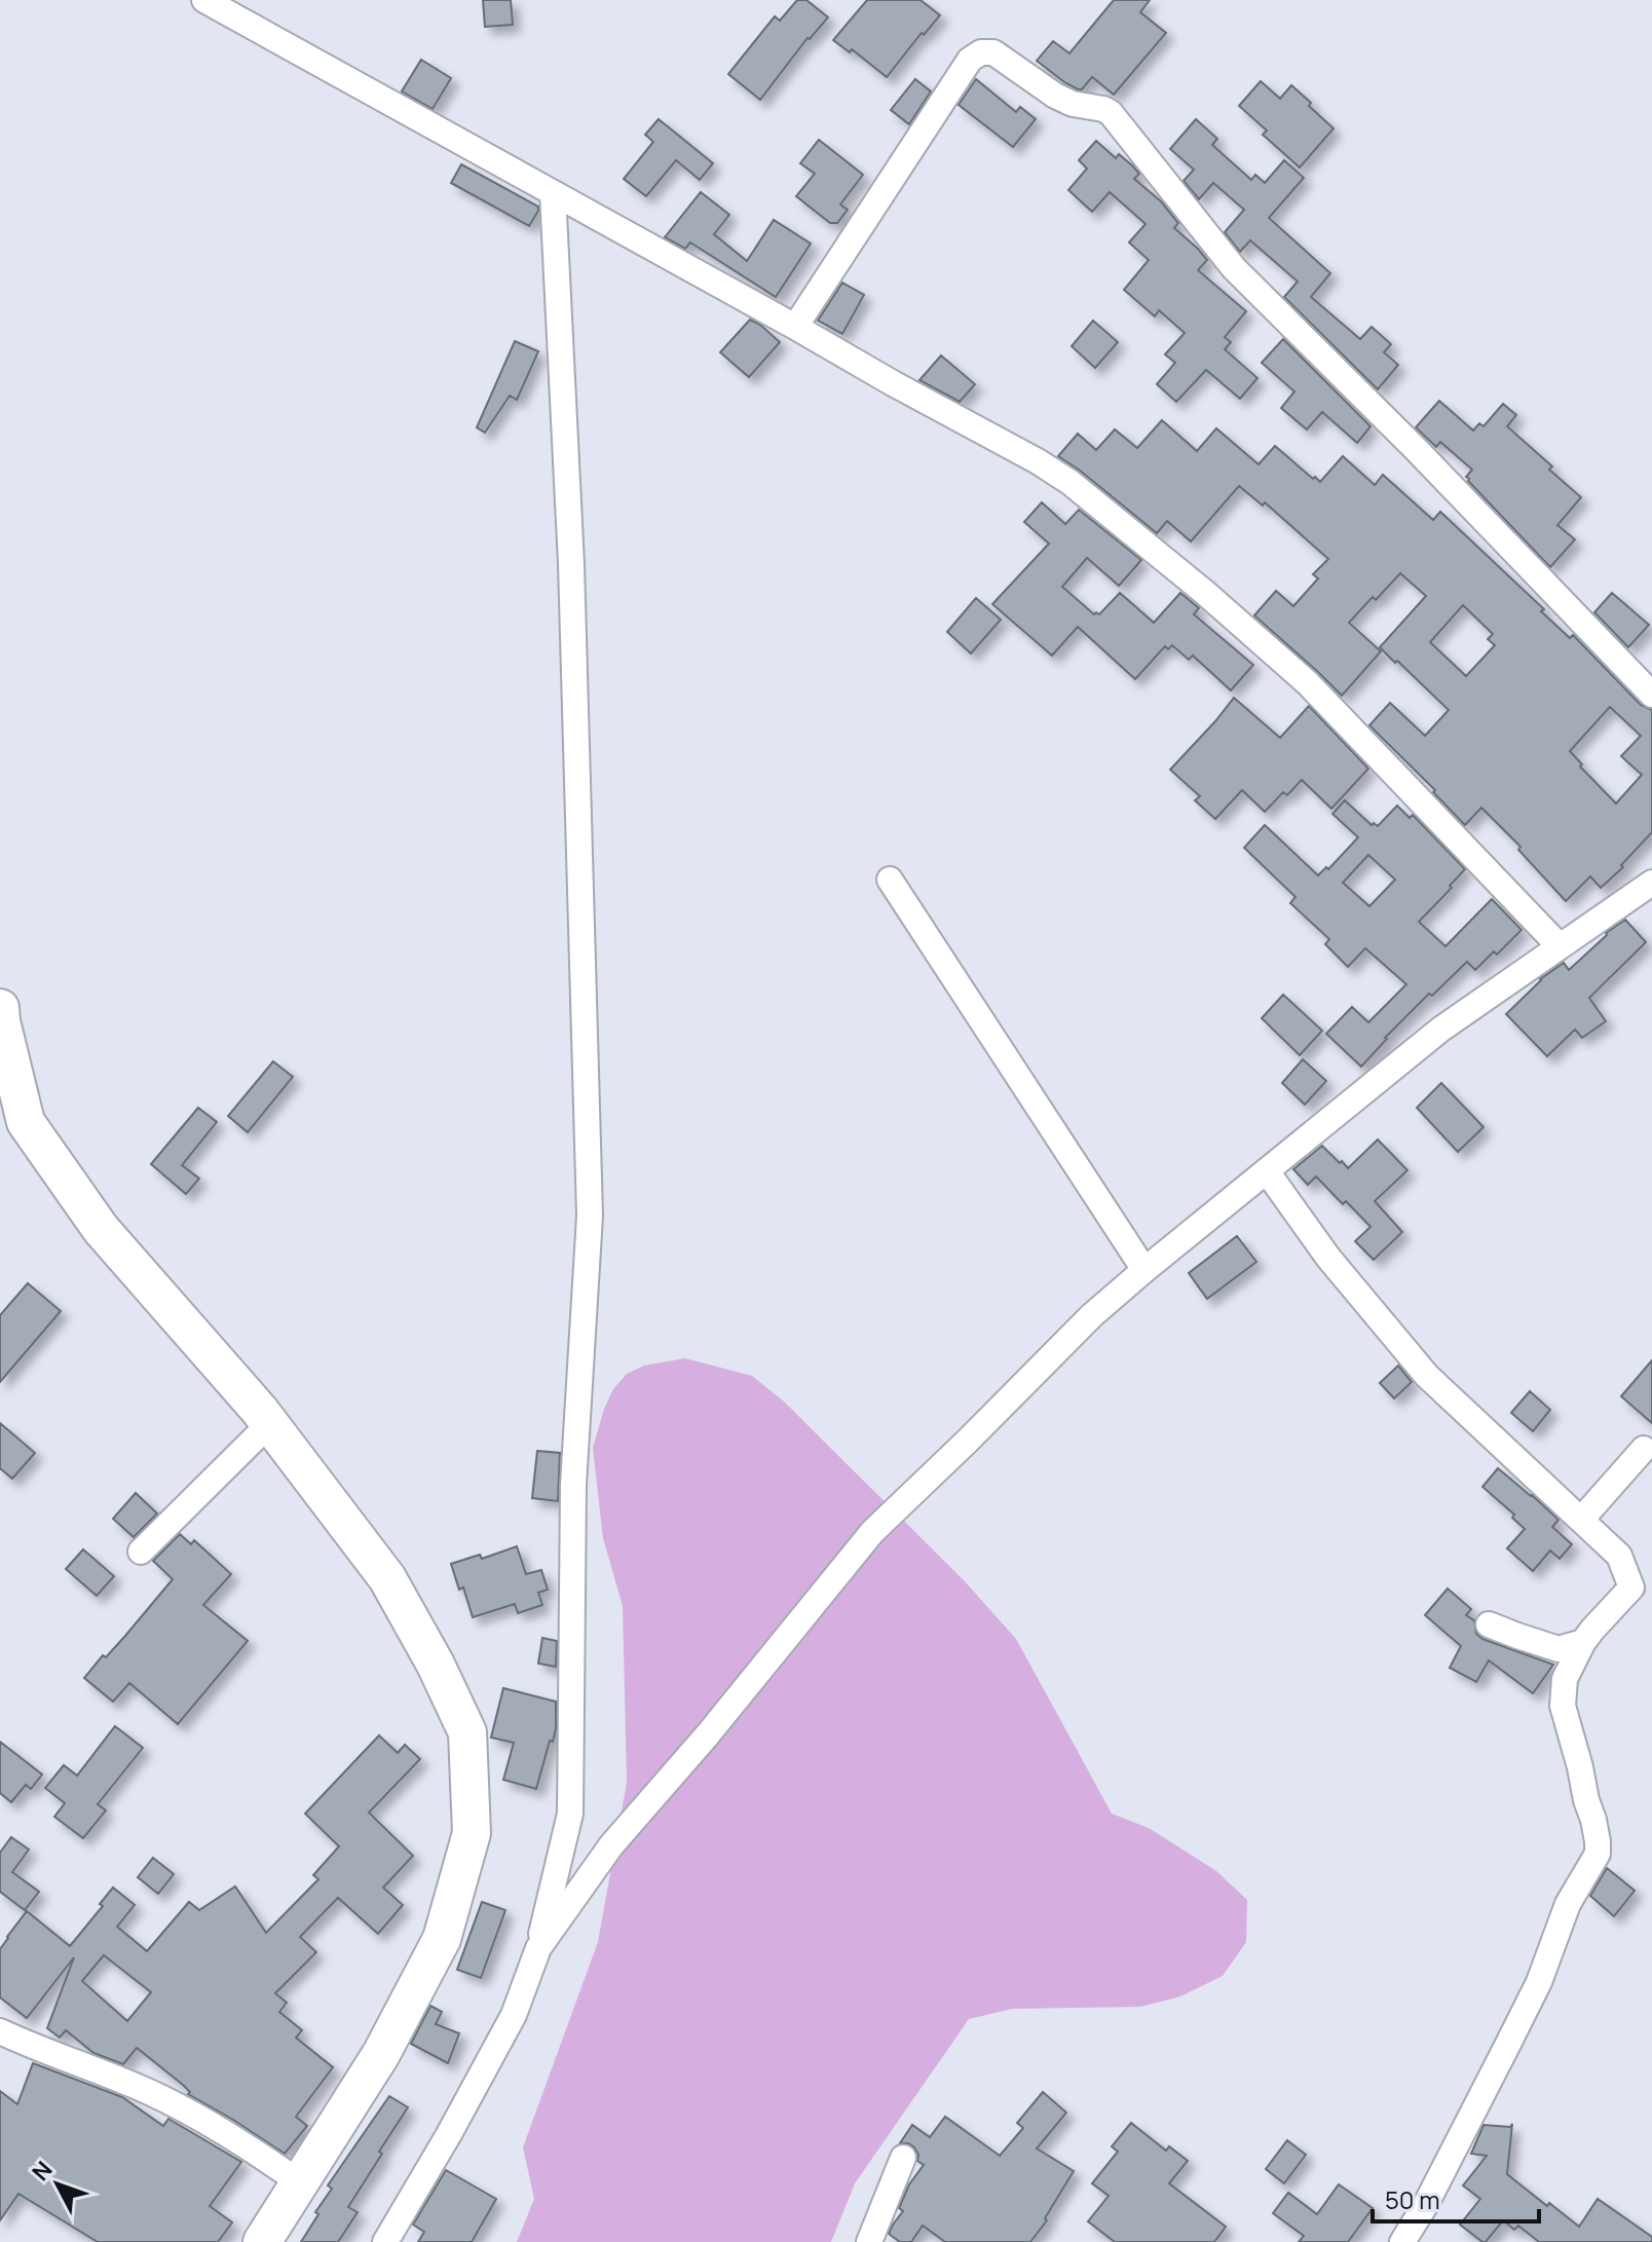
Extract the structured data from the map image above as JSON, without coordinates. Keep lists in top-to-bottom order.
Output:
{
  "scale_bar": "50 m",
  "north": "top left"
}
